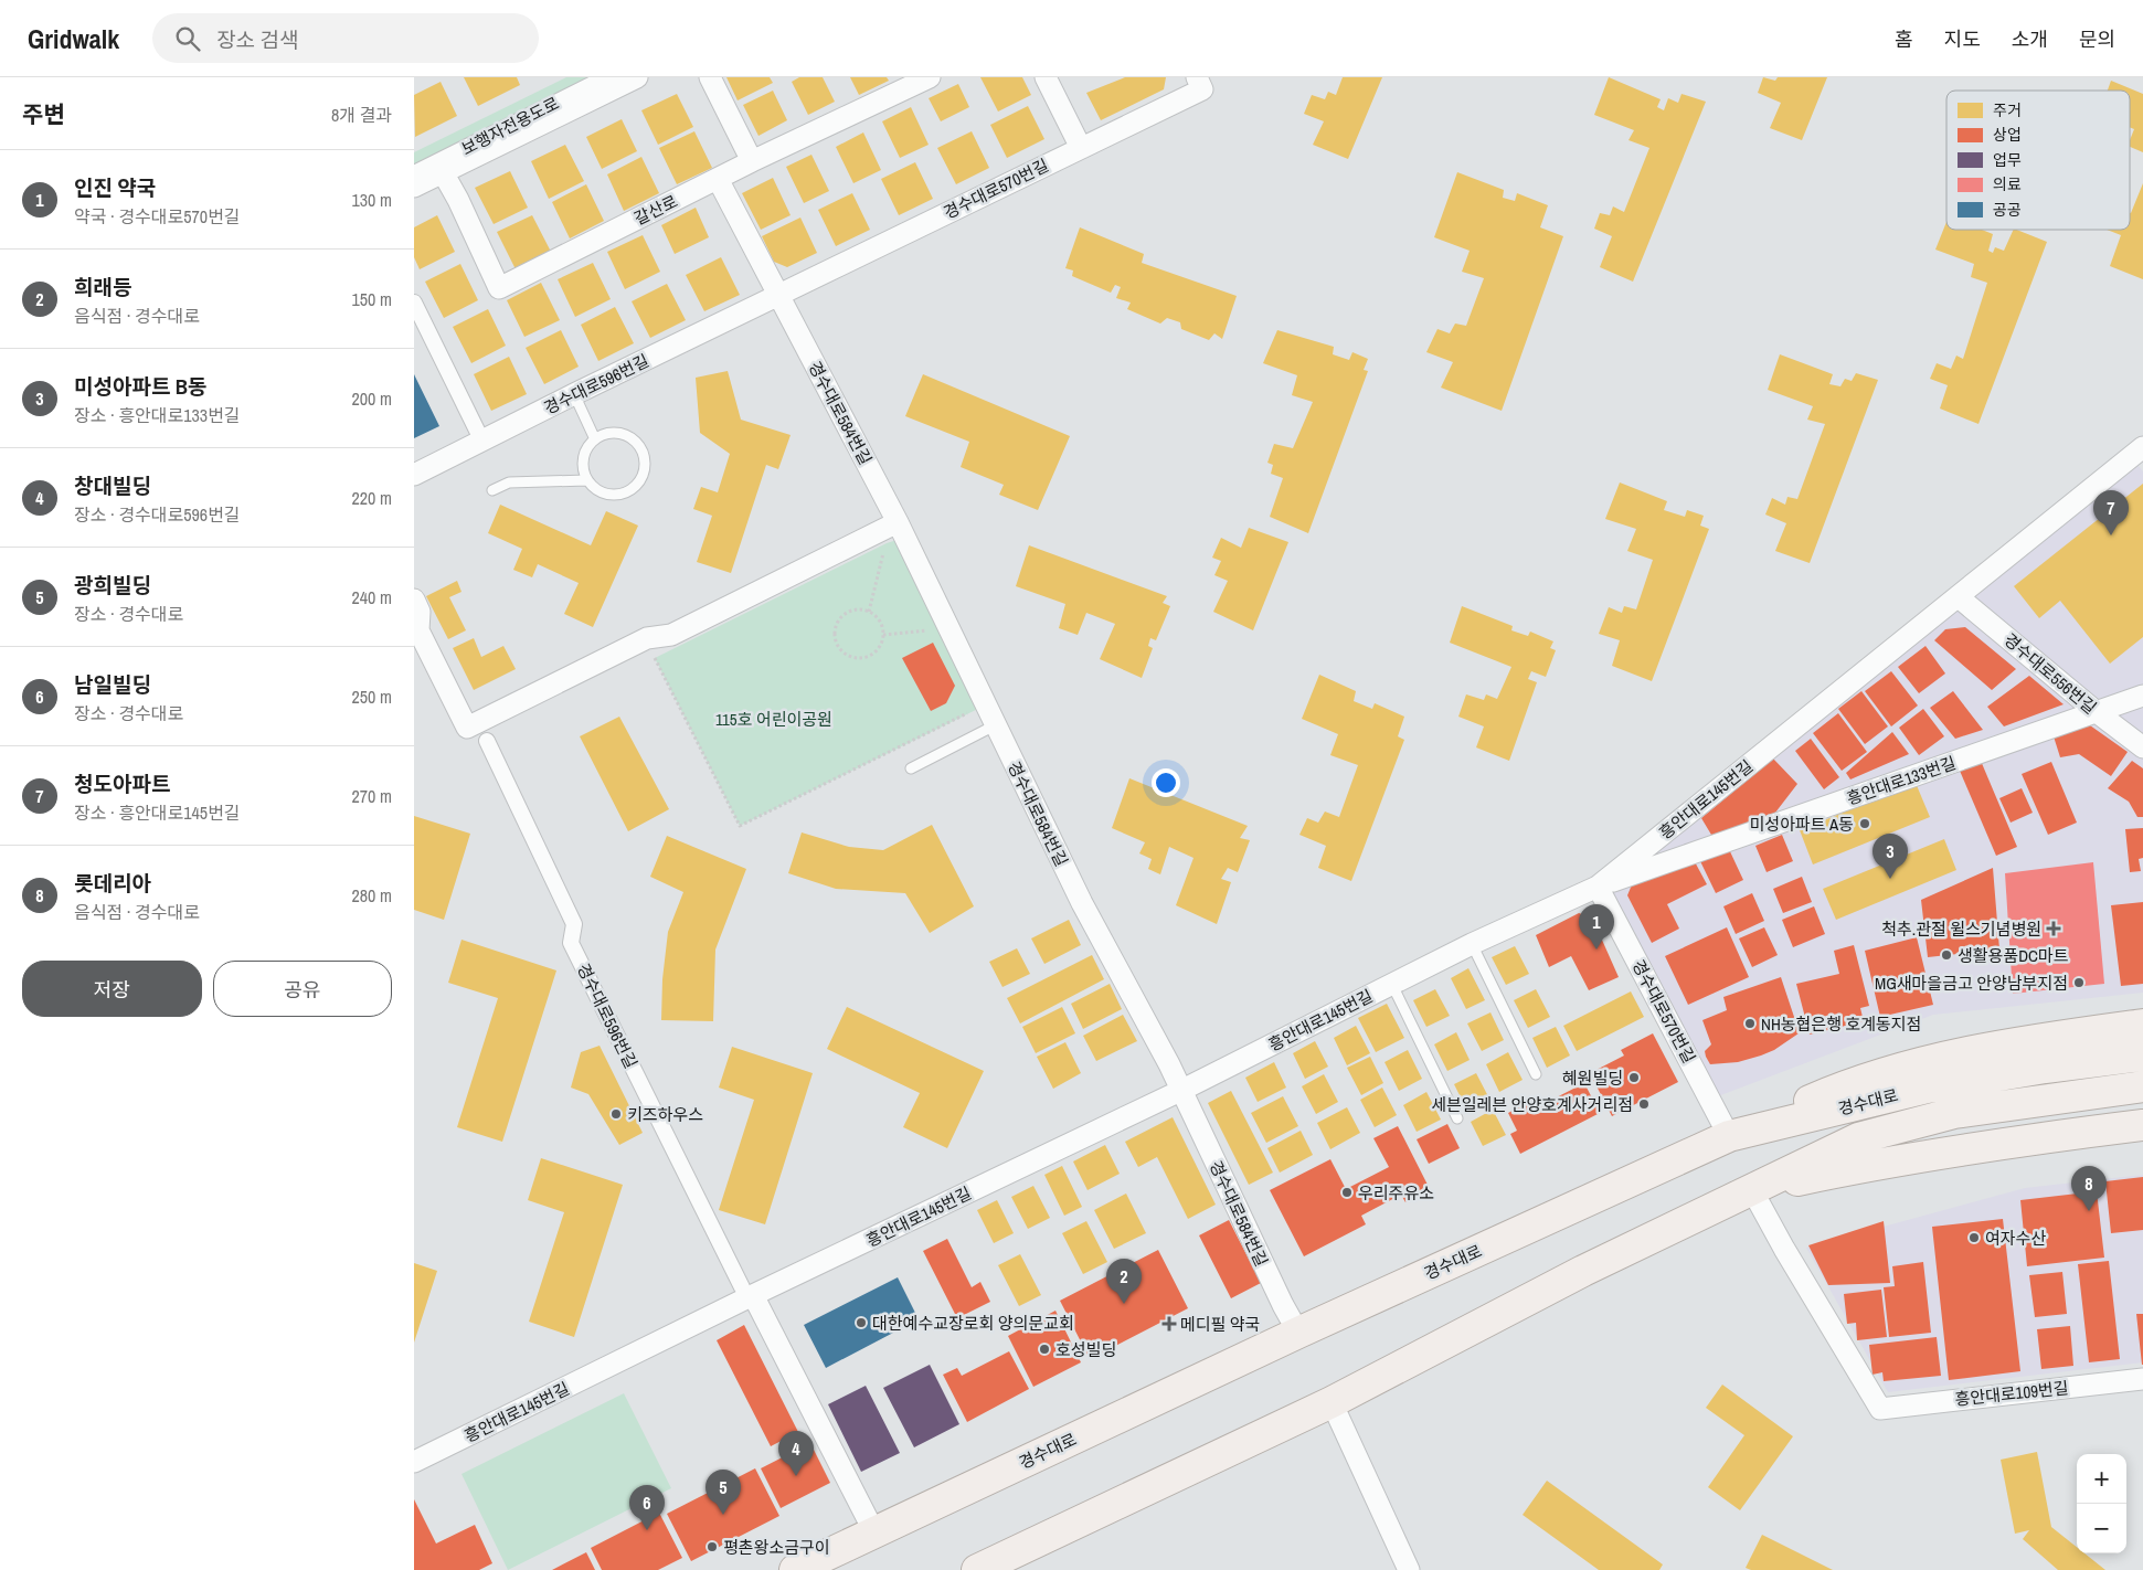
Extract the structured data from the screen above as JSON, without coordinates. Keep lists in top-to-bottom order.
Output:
{
  "streets": {
    "main road": ["경수대로"],
    "street": [
      "보행자전용도로",
      "경수대로570번길",
      "갈산로",
      "경수대로596번길",
      "경수대로584번길",
      "경수대로556번길",
      "흥안대로133번길",
      "흥안대로145번길",
      "흥안대로109번길"
    ]
  },
  "crossings": [
    ["경수대로570번길", "경수대로596번길"],
    ["경수대로570번길", "경수대로584번길"],
    ["경수대로570번길", "흥안대로133번길"],
    ["경수대로570번길", "흥안대로145번길"],
    ["경수대로570번길", "경수대로"],
    ["갈산로", "경수대로584번길"],
    ["경수대로596번길", "경수대로584번길"],
    ["경수대로596번길", "흥안대로145번길"],
    ["경수대로596번길", "경수대로"],
    ["경수대로584번길", "흥안대로145번길"],
    ["경수대로584번길", "경수대로"],
    ["경수대로556번길", "흥안대로133번길"],
    ["경수대로556번길", "흥안대로145번길"],
    ["흥안대로133번길", "흥안대로145번길"],
    ["경수대로", "흥안대로109번길"]
  ],
  "parks": ["115호 어린이공원"],
  "places": {
    "other": [
      "미성아파트 A동",
      "생활용품DC마트",
      "MG새마을금고 안양남부지점",
      "NH농협은행 호계동지점",
      "혜원빌딩",
      "세븐일레븐 안양호계사거리점",
      "키즈하우스",
      "우리주유소",
      "여자수산",
      "대한예수교장로회 양의문교회",
      "호성빌딩",
      "평촌왕소금구이"
    ],
    "health": ["척추.관절 윌스기념병원", "메디필 약국"]
  },
  "legend": [
    "주거",
    "상업",
    "업무",
    "의료",
    "공공"
  ],
  "page": {
    "header": "Gridwalk",
    "search": "장소 검색",
    "nav": [
      "홈",
      "지도",
      "소개",
      "문의"
    ],
    "heading": ["주변", "8개 결과"],
    "list": [
      {
        "mark": "1",
        "name": "인진 약국",
        "note": "약국 · 경수대로570번길",
        "value": "130 m"
      },
      {
        "mark": "2",
        "name": "희래등",
        "note": "음식점 · 경수대로",
        "value": "150 m"
      },
      {
        "mark": "3",
        "name": "미성아파트 B동",
        "note": "장소 · 흥안대로133번길",
        "value": "200 m"
      },
      {
        "mark": "4",
        "name": "창대빌딩",
        "note": "장소 · 경수대로596번길",
        "value": "220 m"
      },
      {
        "mark": "5",
        "name": "광희빌딩",
        "note": "장소 · 경수대로",
        "value": "240 m"
      },
      {
        "mark": "6",
        "name": "남일빌딩",
        "note": "장소 · 경수대로",
        "value": "250 m"
      },
      {
        "mark": "7",
        "name": "청도아파트",
        "note": "장소 · 흥안대로145번길",
        "value": "270 m"
      },
      {
        "mark": "8",
        "name": "롯데리아",
        "note": "음식점 · 경수대로",
        "value": "280 m"
      }
    ],
    "pins": [
      "7",
      "3",
      "1",
      "8",
      "2",
      "4",
      "5",
      "6"
    ],
    "buttons": ["저장", "공유"],
    "map_buttons": ["+", "−"]
  }
}
